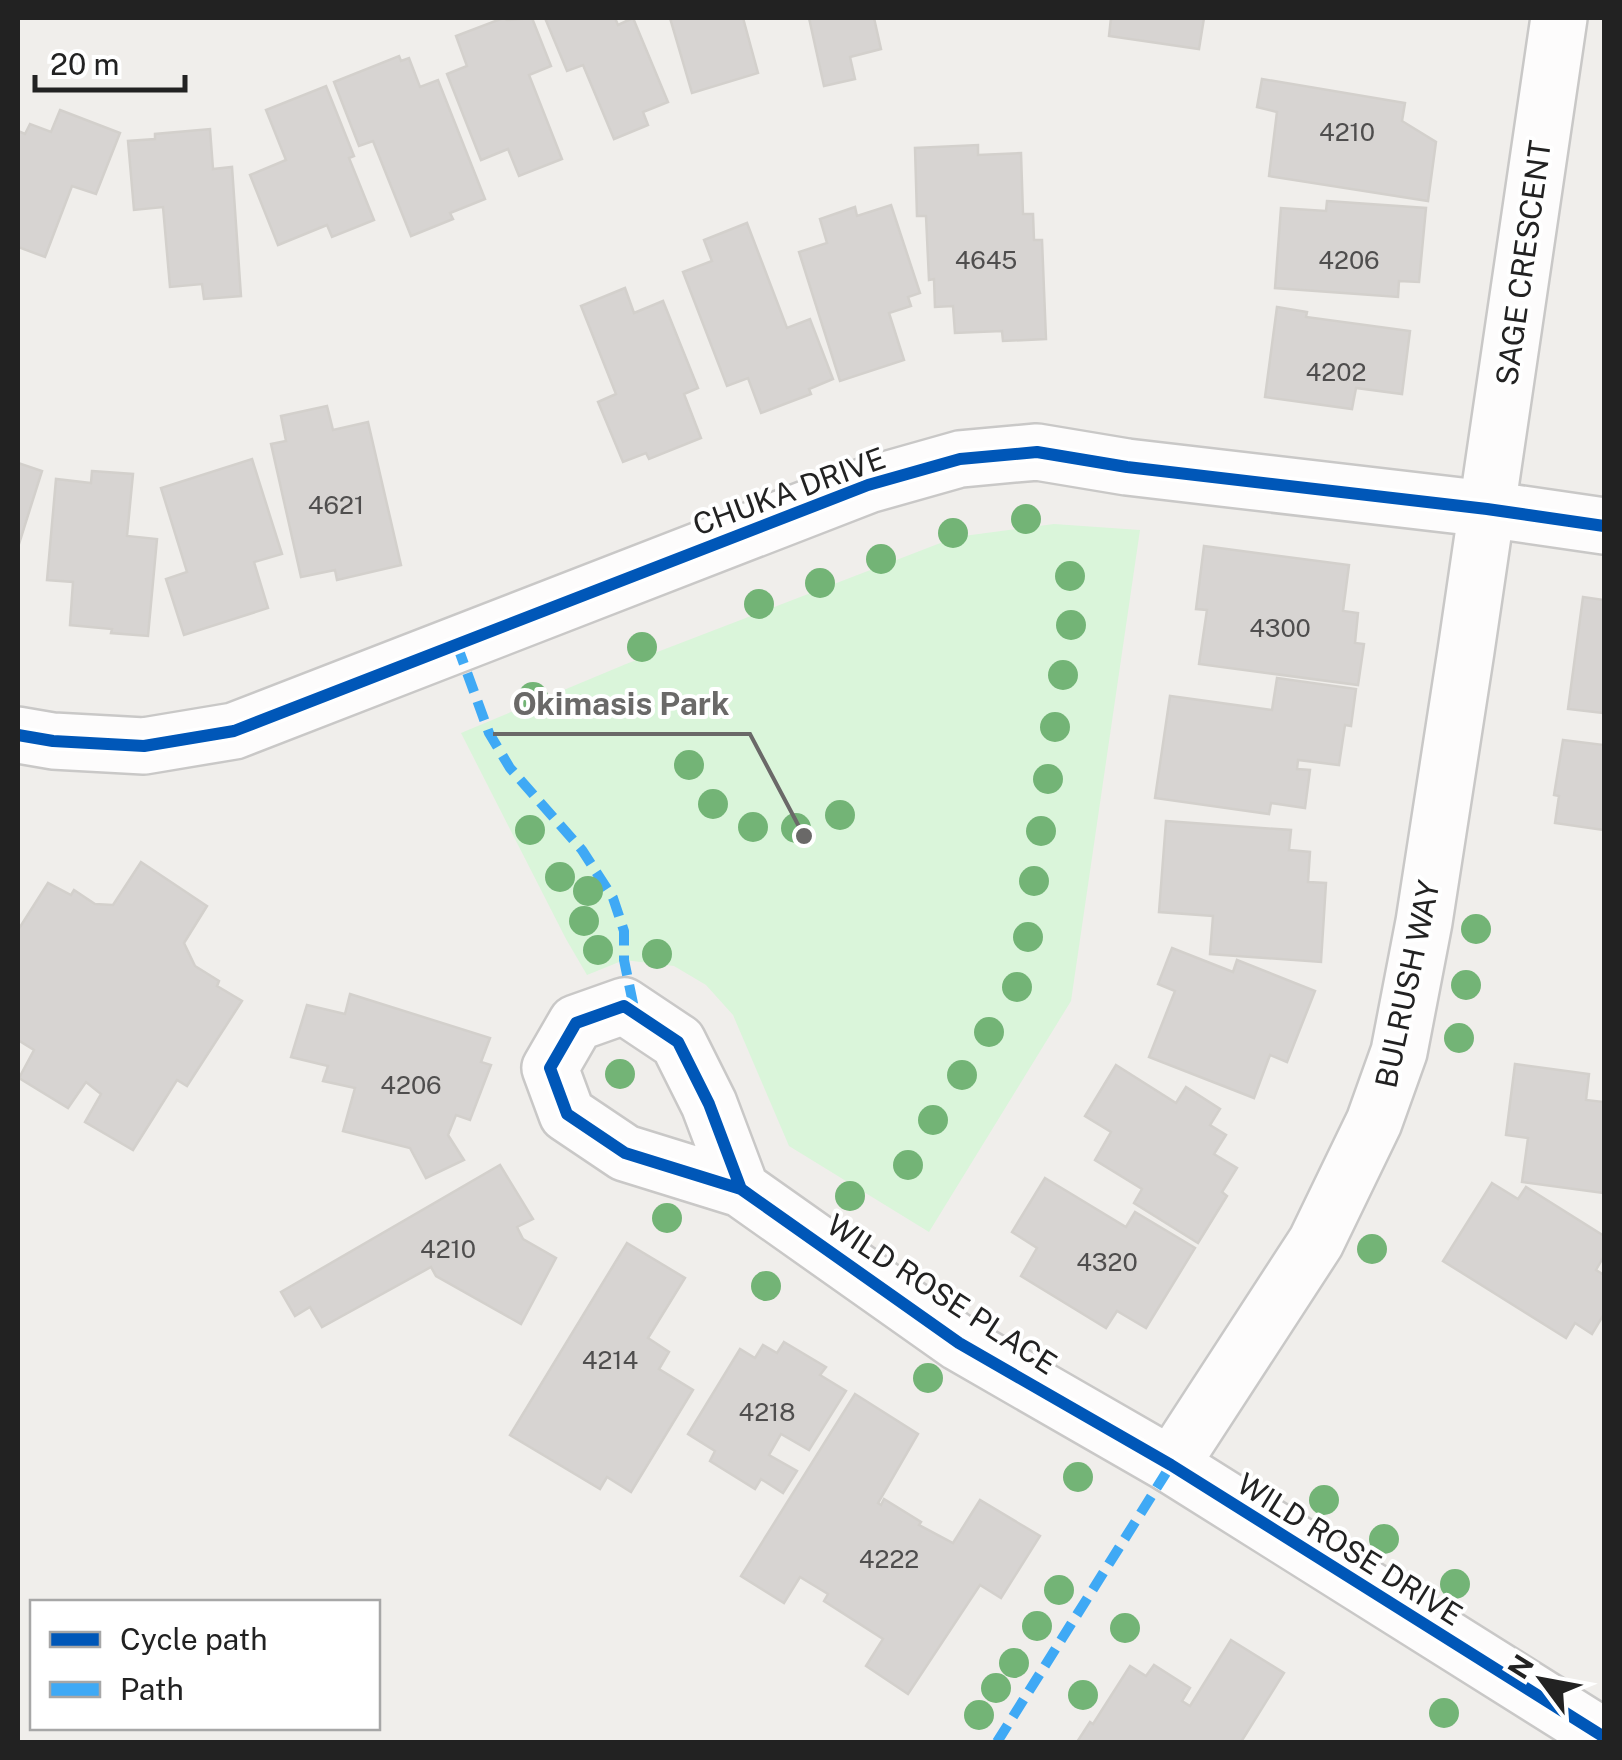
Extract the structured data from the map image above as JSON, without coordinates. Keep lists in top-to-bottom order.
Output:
{
  "streets": {
    "street": [
      "SAGE CRESCENT",
      "CHUKA DRIVE",
      "BULRUSH WAY",
      "WILD ROSE PLACE",
      "WILD ROSE DRIVE"
    ]
  },
  "crossings": [
    ["SAGE CRESCENT", "CHUKA DRIVE"],
    ["SAGE CRESCENT", "BULRUSH WAY"],
    ["CHUKA DRIVE", "BULRUSH WAY"],
    ["BULRUSH WAY", "WILD ROSE PLACE"],
    ["BULRUSH WAY", "WILD ROSE DRIVE"],
    ["WILD ROSE PLACE", "WILD ROSE DRIVE"]
  ],
  "places": ["Okimasis Park"],
  "house_numbers": [
    "4210",
    "4645",
    "4206",
    "4202",
    "4621",
    "4300",
    "4206",
    "4210",
    "4320",
    "4214",
    "4218",
    "4222"
  ],
  "legend": ["Cycle path", "Path"],
  "scale_bar": "20 m",
  "north": "top left"
}
